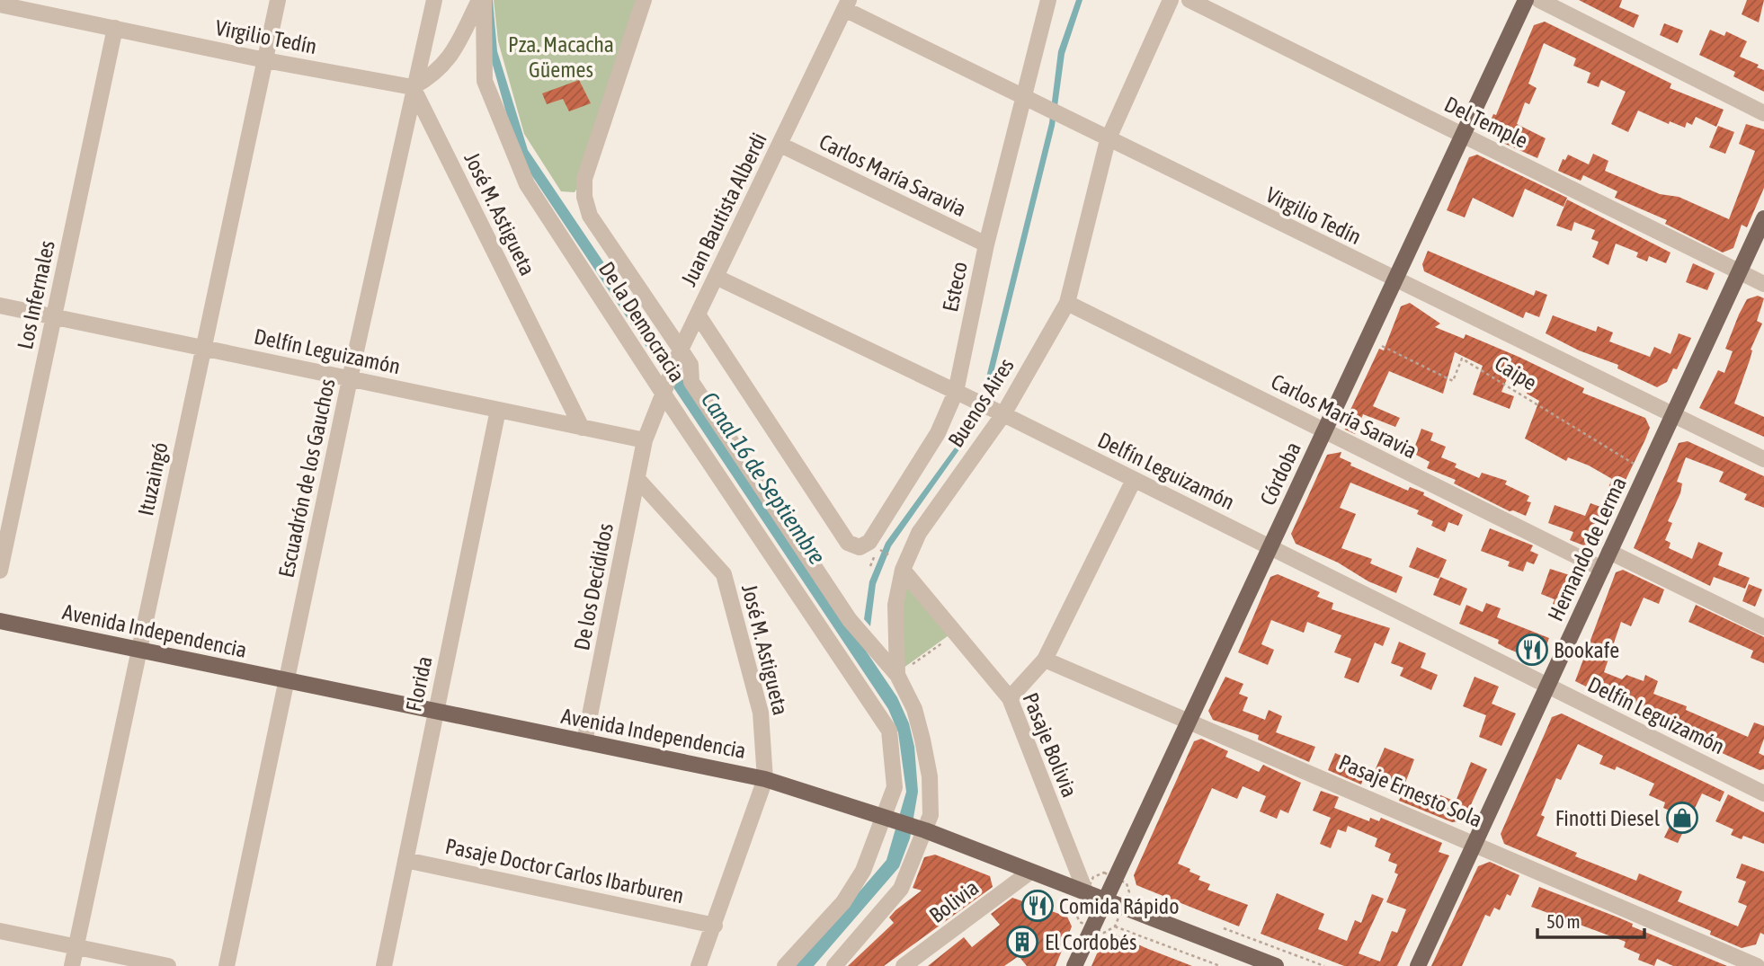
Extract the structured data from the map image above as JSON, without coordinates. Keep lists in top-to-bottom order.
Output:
{
  "streets": {
    "main road": ["Córdoba", "Hernando de Lerma", "Avenida Independencia"],
    "street": [
      "Virgilio Tedín",
      "Del Temple",
      "Carlos María Saravia",
      "Juan Bautista Alberdi",
      "José M. Astigueta",
      "Esteco",
      "Los Infernales",
      "De la Democracia",
      "Delfín Leguizamón",
      "Buenos Aires",
      "Escuadrón de los Gauchos",
      "Ituzaingó",
      "De los Decididos",
      "Florida",
      "Pasaje Bolivia",
      "Pasaje Ernesto Sola",
      "Pasaje Doctor Carlos Ibarburen",
      "Bolivia"
    ],
    "path": ["Caipe"]
  },
  "crossings": [
    ["Virgilio Tedín", "Juan Bautista Alberdi"],
    ["Virgilio Tedín", "José M. Astigueta"],
    ["Virgilio Tedín", "Esteco"],
    ["Virgilio Tedín", "Los Infernales"],
    ["Virgilio Tedín", "Buenos Aires"],
    ["Virgilio Tedín", "Córdoba"],
    ["Virgilio Tedín", "Escuadrón de los Gauchos"],
    ["Virgilio Tedín", "Ituzaingó"],
    ["Virgilio Tedín", "Hernando de Lerma"],
    ["Del Temple", "Córdoba"],
    ["Del Temple", "Hernando de Lerma"],
    ["Carlos María Saravia", "Juan Bautista Alberdi"],
    ["Carlos María Saravia", "Esteco"],
    ["Carlos María Saravia", "Buenos Aires"],
    ["Carlos María Saravia", "Córdoba"],
    ["Carlos María Saravia", "Hernando de Lerma"],
    ["Juan Bautista Alberdi", "Esteco"],
    ["Juan Bautista Alberdi", "De la Democracia"],
    ["Juan Bautista Alberdi", "Delfín Leguizamón"],
    ["Juan Bautista Alberdi", "De los Decididos"],
    ["José M. Astigueta", "Delfín Leguizamón"],
    ["José M. Astigueta", "Escuadrón de los Gauchos"],
    ["José M. Astigueta", "De los Decididos"],
    ["José M. Astigueta", "Avenida Independencia"],
    ["José M. Astigueta", "Pasaje Doctor Carlos Ibarburen"],
    ["Esteco", "Delfín Leguizamón"],
    ["Los Infernales", "Delfín Leguizamón"],
    ["De la Democracia", "Buenos Aires"],
    ["De la Democracia", "Avenida Independencia"],
    ["Delfín Leguizamón", "Buenos Aires"],
    ["Delfín Leguizamón", "Córdoba"],
    ["Delfín Leguizamón", "Escuadrón de los Gauchos"],
    ["Delfín Leguizamón", "Ituzaingó"],
    ["Delfín Leguizamón", "Hernando de Lerma"],
    ["Delfín Leguizamón", "De los Decididos"],
    ["Delfín Leguizamón", "Florida"],
    ["Caipe", "Hernando de Lerma"],
    ["Buenos Aires", "Avenida Independencia"],
    ["Buenos Aires", "Pasaje Bolivia"],
    ["Córdoba", "Avenida Independencia"],
    ["Córdoba", "Pasaje Ernesto Sola"],
    ["Escuadrón de los Gauchos", "Avenida Independencia"],
    ["Ituzaingó", "Avenida Independencia"],
    ["Hernando de Lerma", "Pasaje Ernesto Sola"],
    ["De los Decididos", "Avenida Independencia"],
    ["Avenida Independencia", "Florida"],
    ["Avenida Independencia", "Pasaje Bolivia"],
    ["Avenida Independencia", "Bolivia"],
    ["Florida", "Pasaje Doctor Carlos Ibarburen"]
  ],
  "water": ["Canal 16 de Septiembre"],
  "parks": ["Pza. Macacha Güemes"],
  "places": {
    "restaurant": ["Bookafe", "Comida Rápido"],
    "shop": ["Finotti Diesel"],
    "building": ["El Cordobés"]
  },
  "scale_bar": "50 m"
}
